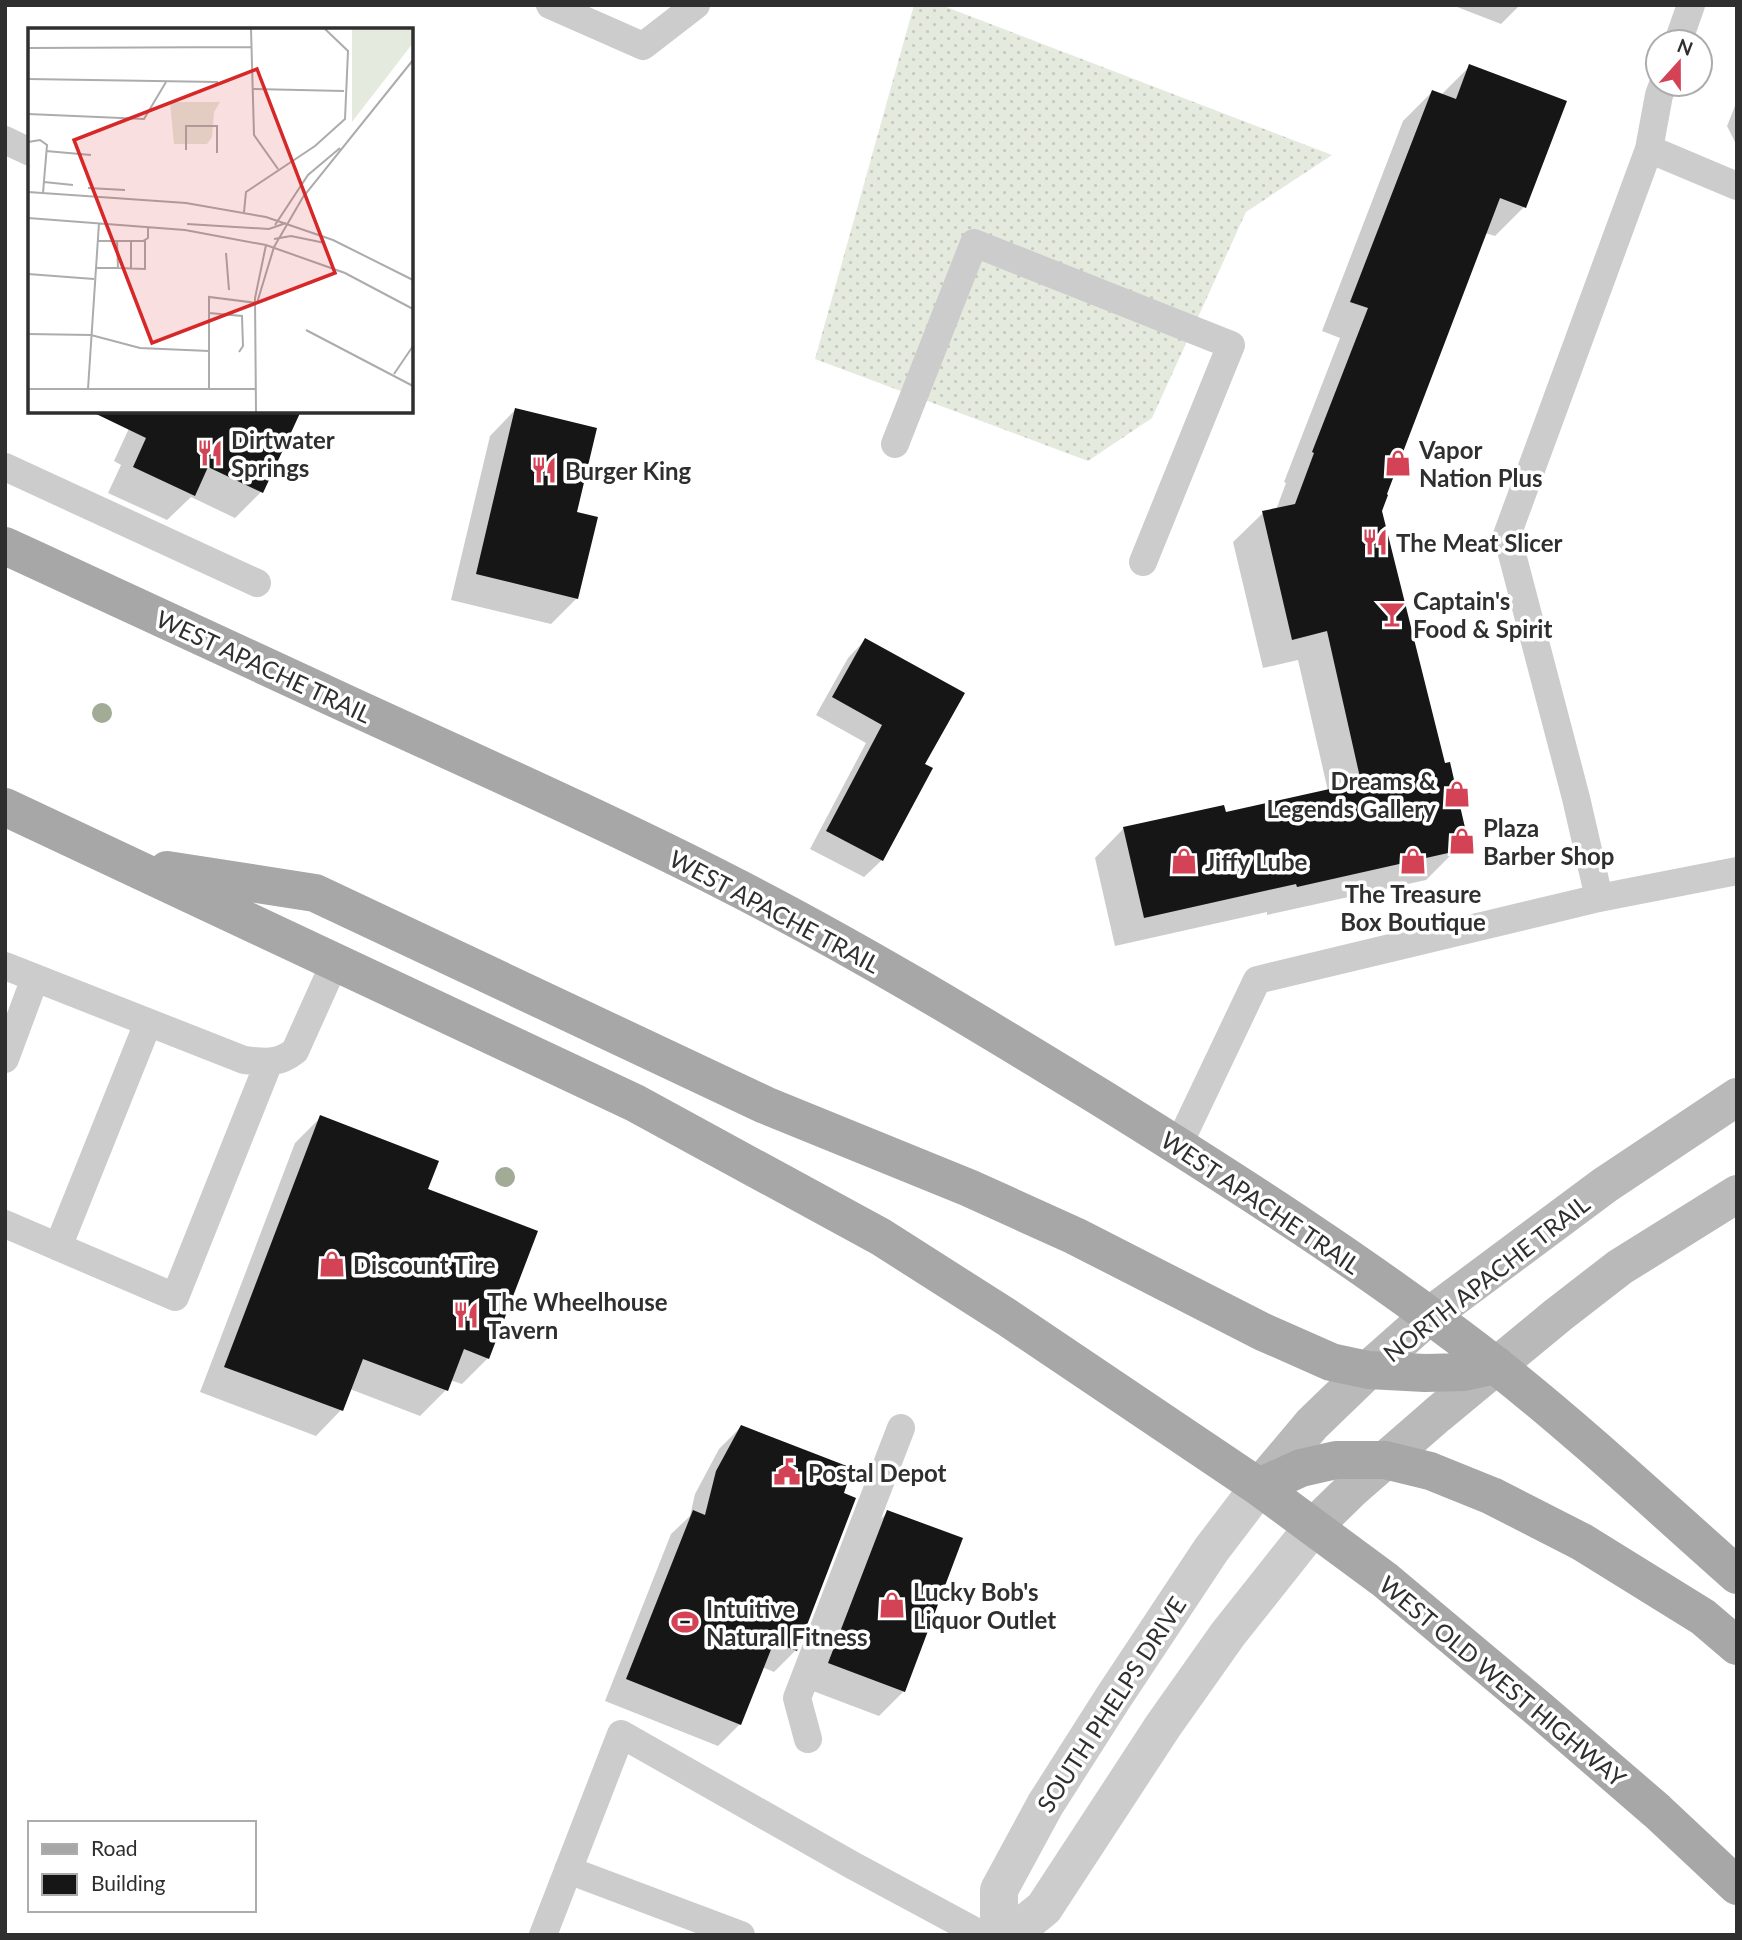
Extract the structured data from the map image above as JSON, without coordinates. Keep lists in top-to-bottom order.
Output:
{
  "streets": {
    "main road": ["WEST APACHE TRAIL", "NORTH APACHE TRAIL", "WEST OLD WEST HIGHWAY"],
    "street": ["SOUTH PHELPS DRIVE"]
  },
  "crossings": [
    ["WEST APACHE TRAIL", "NORTH APACHE TRAIL"],
    ["NORTH APACHE TRAIL", "WEST OLD WEST HIGHWAY"],
    ["NORTH APACHE TRAIL", "SOUTH PHELPS DRIVE"],
    ["WEST OLD WEST HIGHWAY", "SOUTH PHELPS DRIVE"]
  ],
  "places": {
    "restaurant": [
      "Dirtwater Springs",
      "Burger King",
      "The Meat Slicer",
      "The Wheelhouse Tavern"
    ],
    "shop": [
      "Vapor Nation Plus",
      "Dreams & Legends Gallery",
      "Plaza Barber Shop",
      "Jiffy Lube",
      "The Treasure Box Boutique",
      "Discount Tire",
      "Lucky Bob's Liquor Outlet"
    ],
    "bar": ["Captain's Food & Spirit"],
    "public building": ["Postal Depot"],
    "sports": ["Intuitive Natural Fitness"]
  },
  "legend": ["Road", "Building"],
  "north": "top"
}
